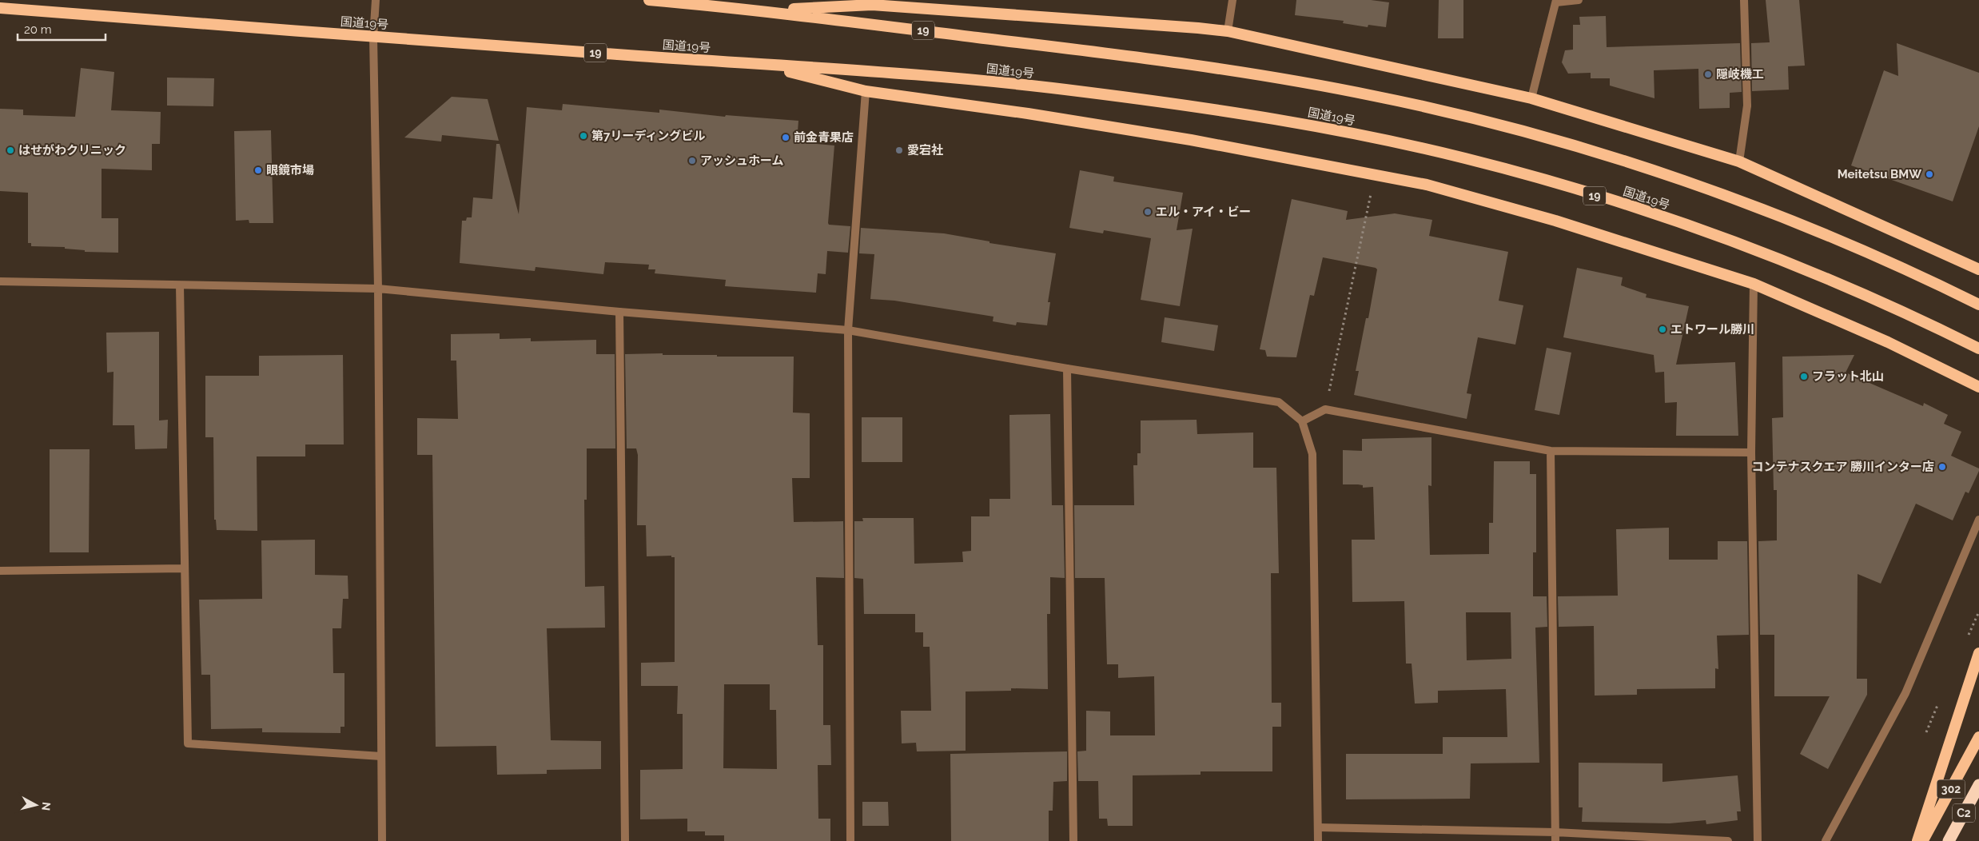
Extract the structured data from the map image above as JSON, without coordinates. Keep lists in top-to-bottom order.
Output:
{
  "streets": {
    "highway": [
      "国道19号",
      "19",
      "302",
      "C2"
    ]
  },
  "places": [
    "隠岐機工",
    "第7リーディングビル",
    "前金青果店",
    "はせがわクリニック",
    "愛宕社",
    "アッシュホーム",
    "眼鏡市場",
    "Meitetsu BMW",
    "エル・アイ・ビー",
    "エトワール勝川",
    "フラット北山",
    "コンテナスクエア 勝川インター店"
  ],
  "scale_bar": "20 m",
  "north": "right"
}
